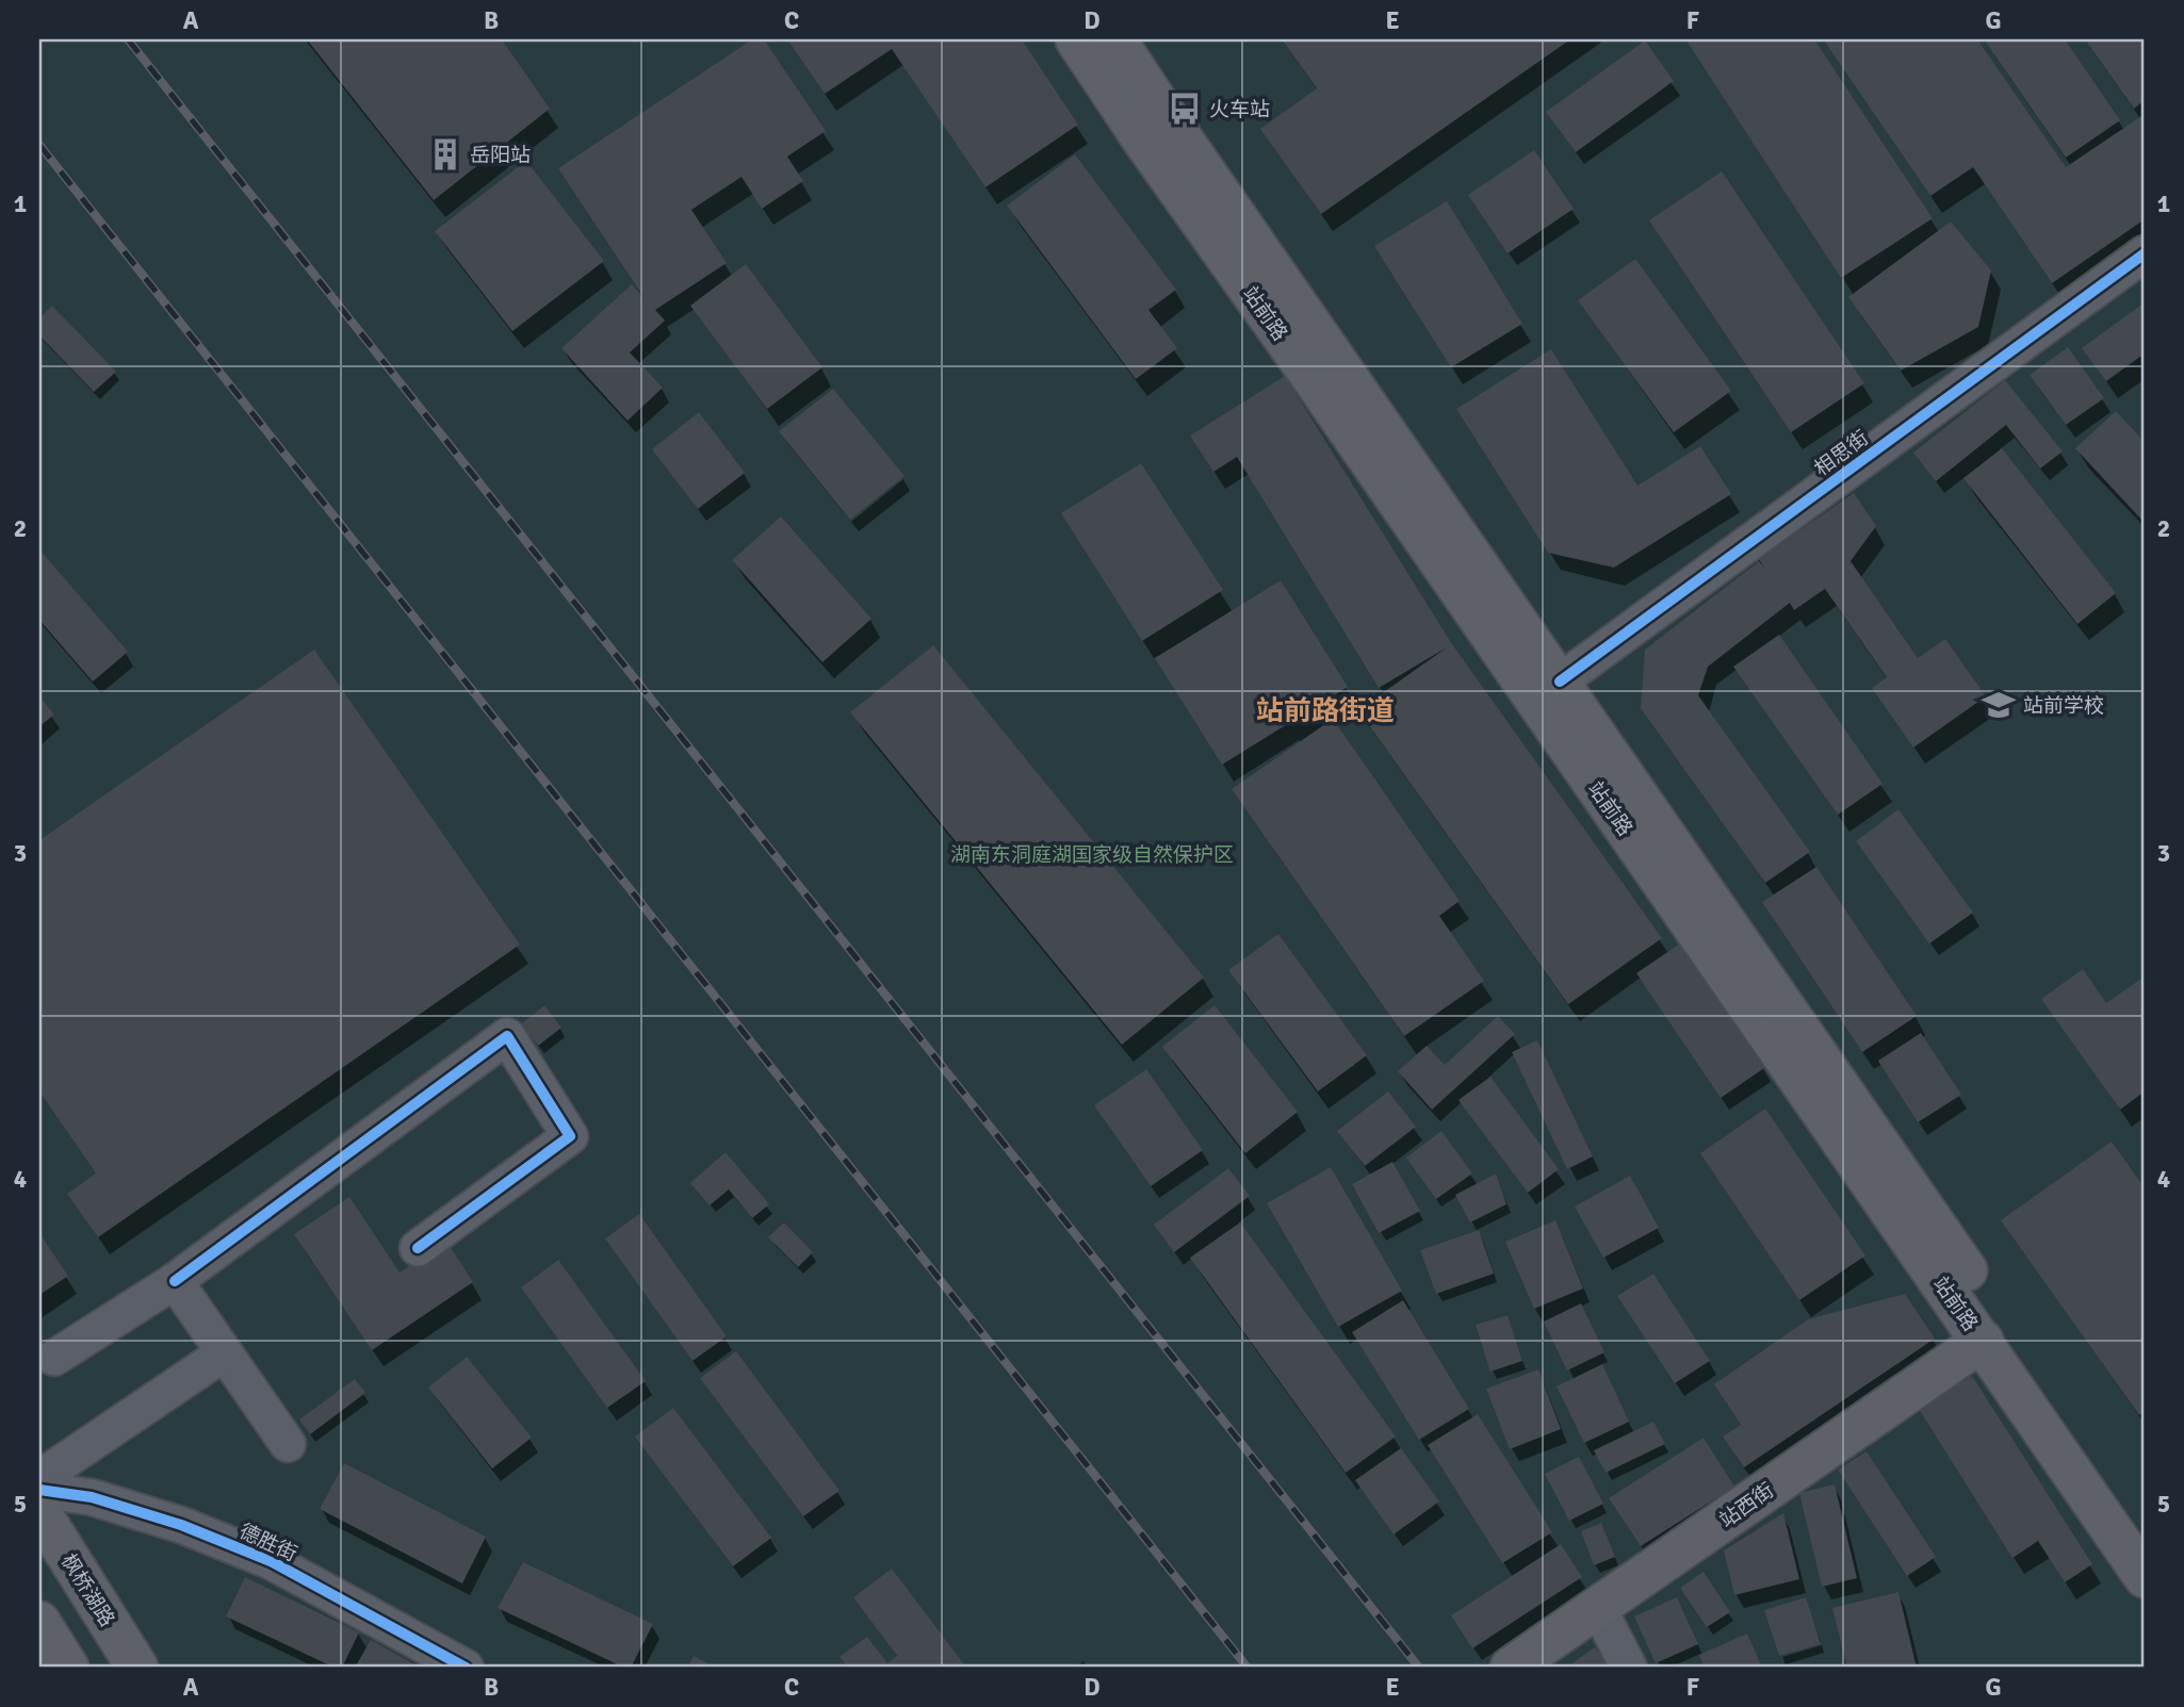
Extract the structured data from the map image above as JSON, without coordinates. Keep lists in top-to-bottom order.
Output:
{
  "streets": {
    "main road": ["站前路", "站西街", "枫桥湖路"],
    "street": ["相思街", "德胜街"]
  },
  "crossings": [
    ["站前路", "相思街"],
    ["站前路", "站西街"]
  ],
  "districts": ["站前路街道"],
  "parks": ["湖南东洞庭湖国家级自然保护区"],
  "places": {
    "bus stop": ["火车站"],
    "building": ["岳阳站"],
    "school or university": ["站前学校"]
  },
  "grid": {
    "columns": [
      "A",
      "B",
      "C",
      "D",
      "E",
      "F",
      "G"
    ],
    "rows": [
      "1",
      "2",
      "3",
      "4",
      "5"
    ]
  }
}
